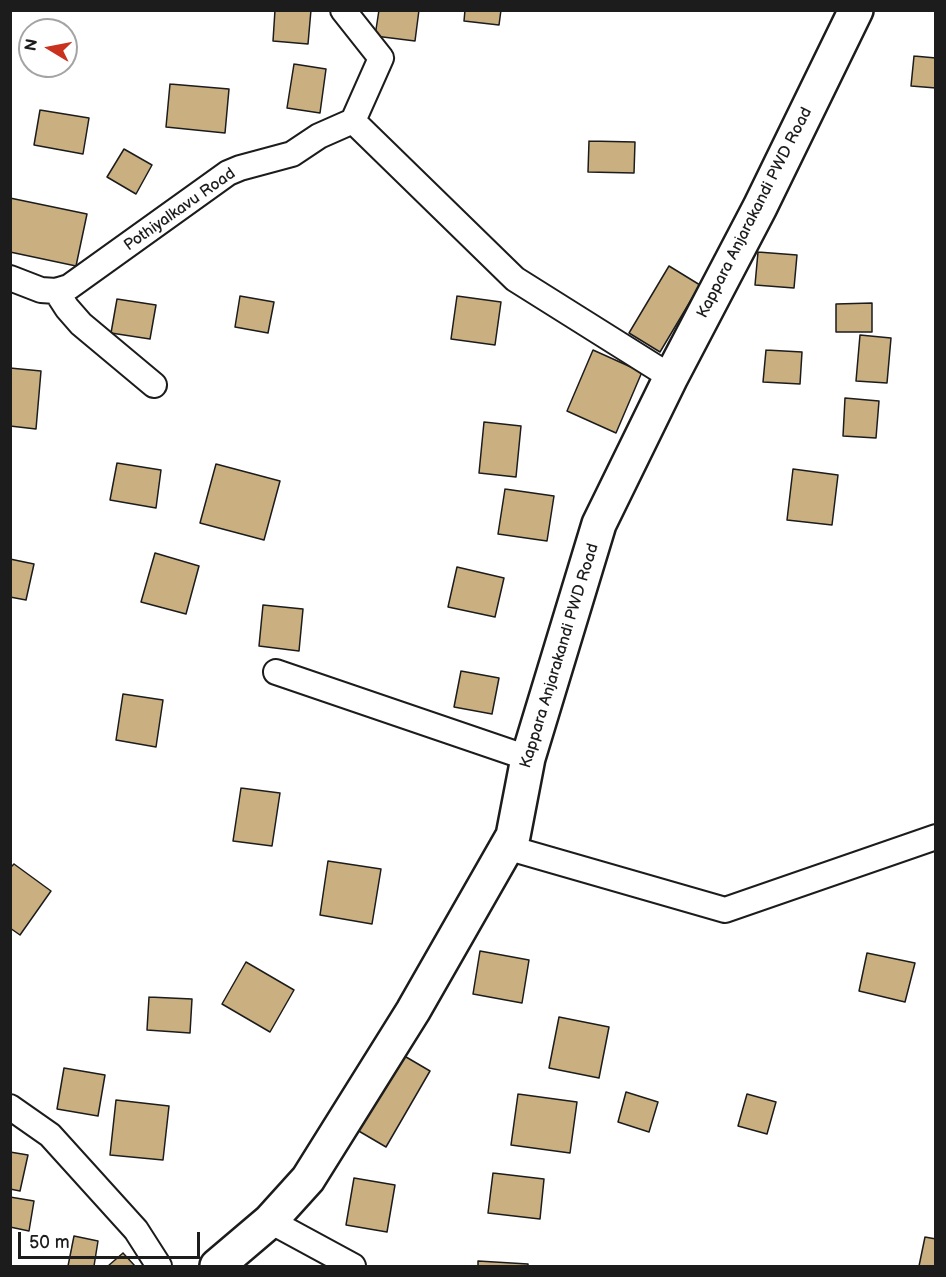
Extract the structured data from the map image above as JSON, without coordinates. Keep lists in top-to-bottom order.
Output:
{
  "streets": {
    "main road": ["Kappara Anjarakandi PWD Road"],
    "street": ["Pothiyalkavu Road"]
  },
  "scale_bar": "50 m",
  "north": "left"
}
